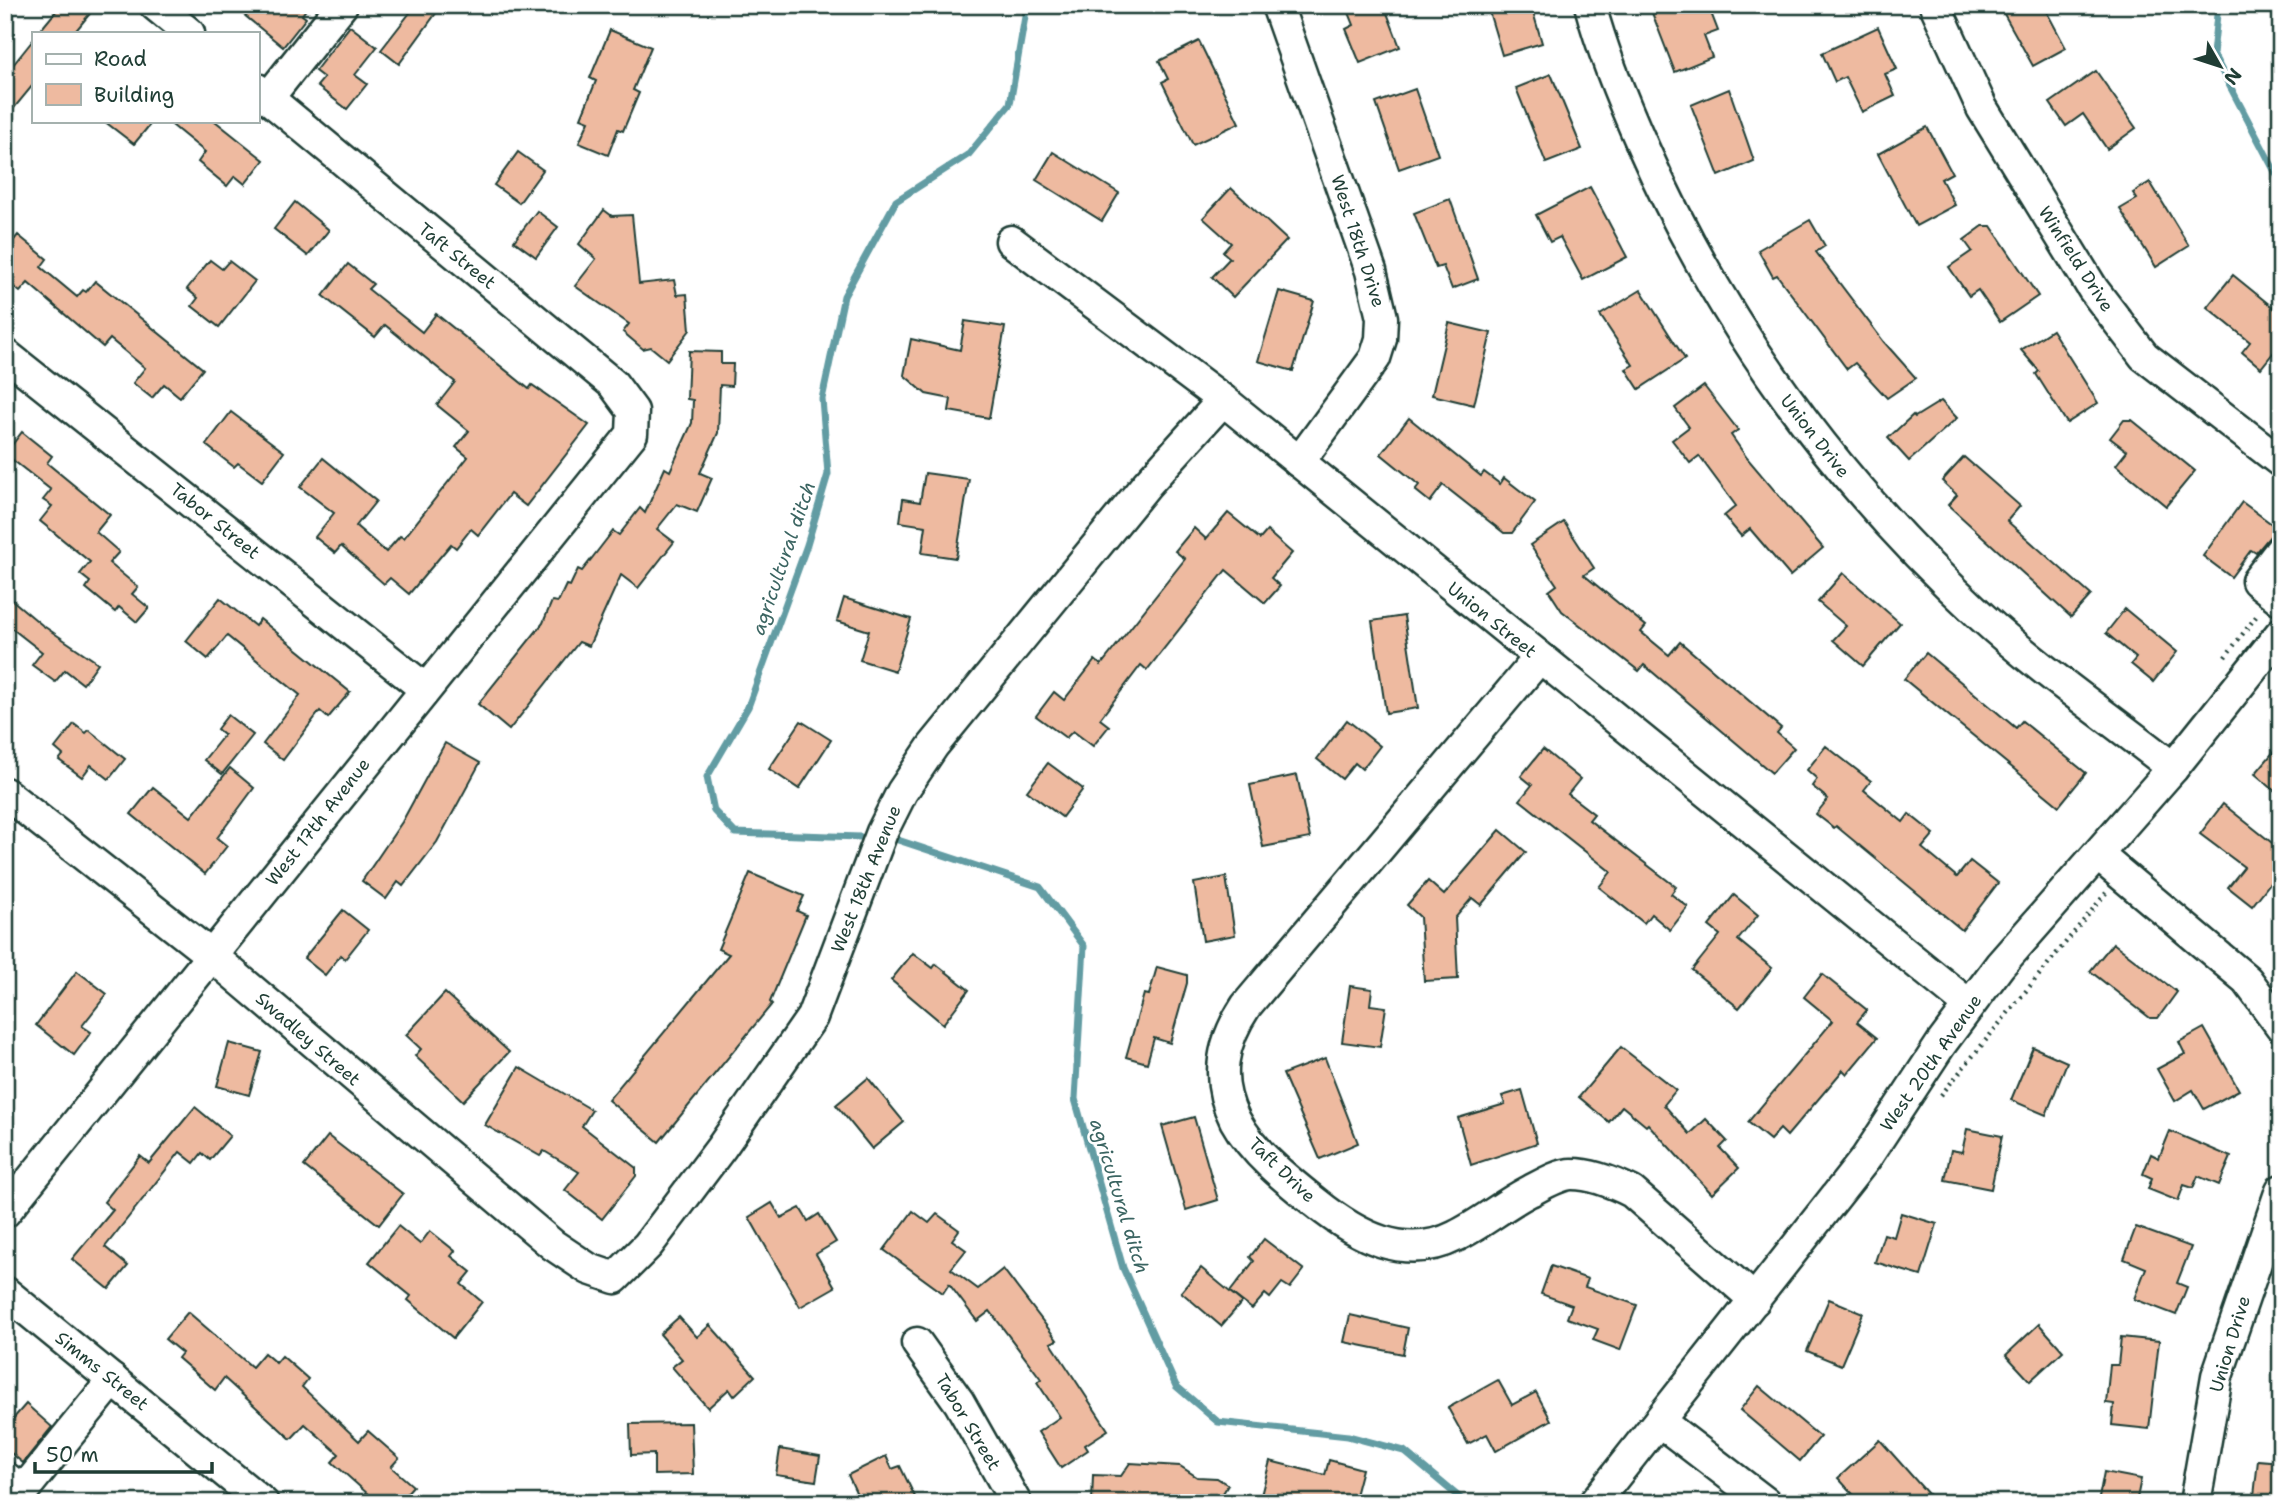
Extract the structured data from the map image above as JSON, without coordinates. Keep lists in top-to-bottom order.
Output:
{
  "streets": {
    "street": [
      "West 18th Drive",
      "Taft Street",
      "Winfield Drive",
      "Union Drive",
      "Tabor Street",
      "Union Street",
      "West 17th Avenue",
      "West 18th Avenue",
      "Swadley Street",
      "West 20th Avenue",
      "Taft Drive",
      "Simms Street"
    ]
  },
  "crossings": [
    ["West 18th Drive", "Union Street"],
    ["Taft Street", "West 17th Avenue"],
    ["Union Drive", "West 20th Avenue"],
    ["Tabor Street", "West 17th Avenue"],
    ["Union Street", "West 18th Avenue"],
    ["Union Street", "West 20th Avenue"],
    ["Union Street", "Taft Drive"],
    ["West 17th Avenue", "Swadley Street"],
    ["West 18th Avenue", "Swadley Street"],
    ["West 20th Avenue", "Taft Drive"]
  ],
  "water": ["agricultural ditch"],
  "legend": ["Road", "Building"],
  "scale_bar": "50 m",
  "north": "bottom right"
}
